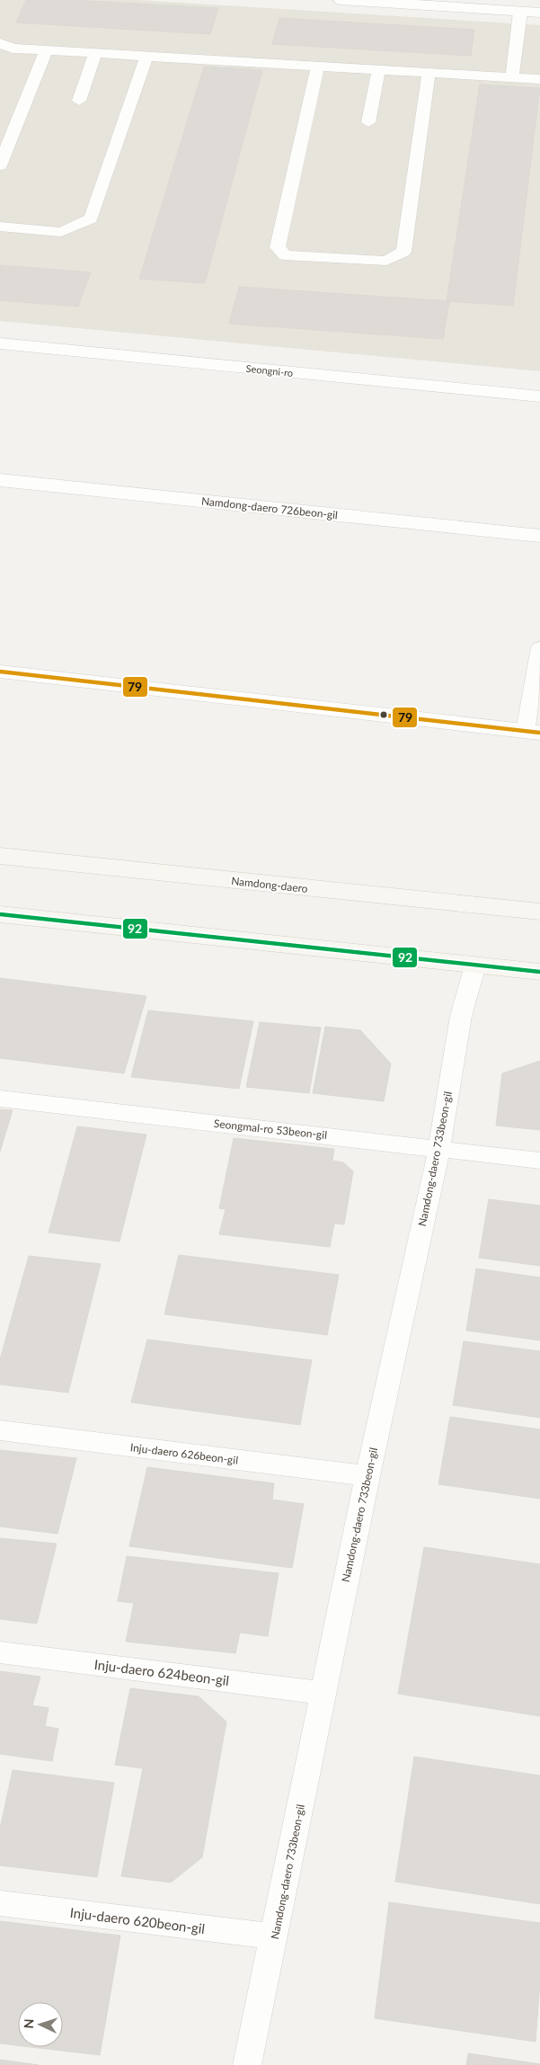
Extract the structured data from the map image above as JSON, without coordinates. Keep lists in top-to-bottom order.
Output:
{
  "streets": {
    "main road": ["Namdong-daero"],
    "street": ["Seongni-ro", "Namdong-daero 726beon-gil"],
    "lane": [
      "Seongmal-ro 53beon-gil",
      "Namdong-daero 733beon-gil",
      "Inju-daero 626beon-gil",
      "Inju-daero 624beon-gil",
      "Inju-daero 620beon-gil"
    ]
  },
  "crossings": [
    ["Seongmal-ro 53beon-gil", "Namdong-daero 733beon-gil"],
    ["Namdong-daero 733beon-gil", "Inju-daero 626beon-gil"],
    ["Namdong-daero 733beon-gil", "Inju-daero 624beon-gil"],
    ["Namdong-daero 733beon-gil", "Inju-daero 620beon-gil"]
  ],
  "lines": ["transit line 79", "transit line 92"],
  "north": "left"
}
